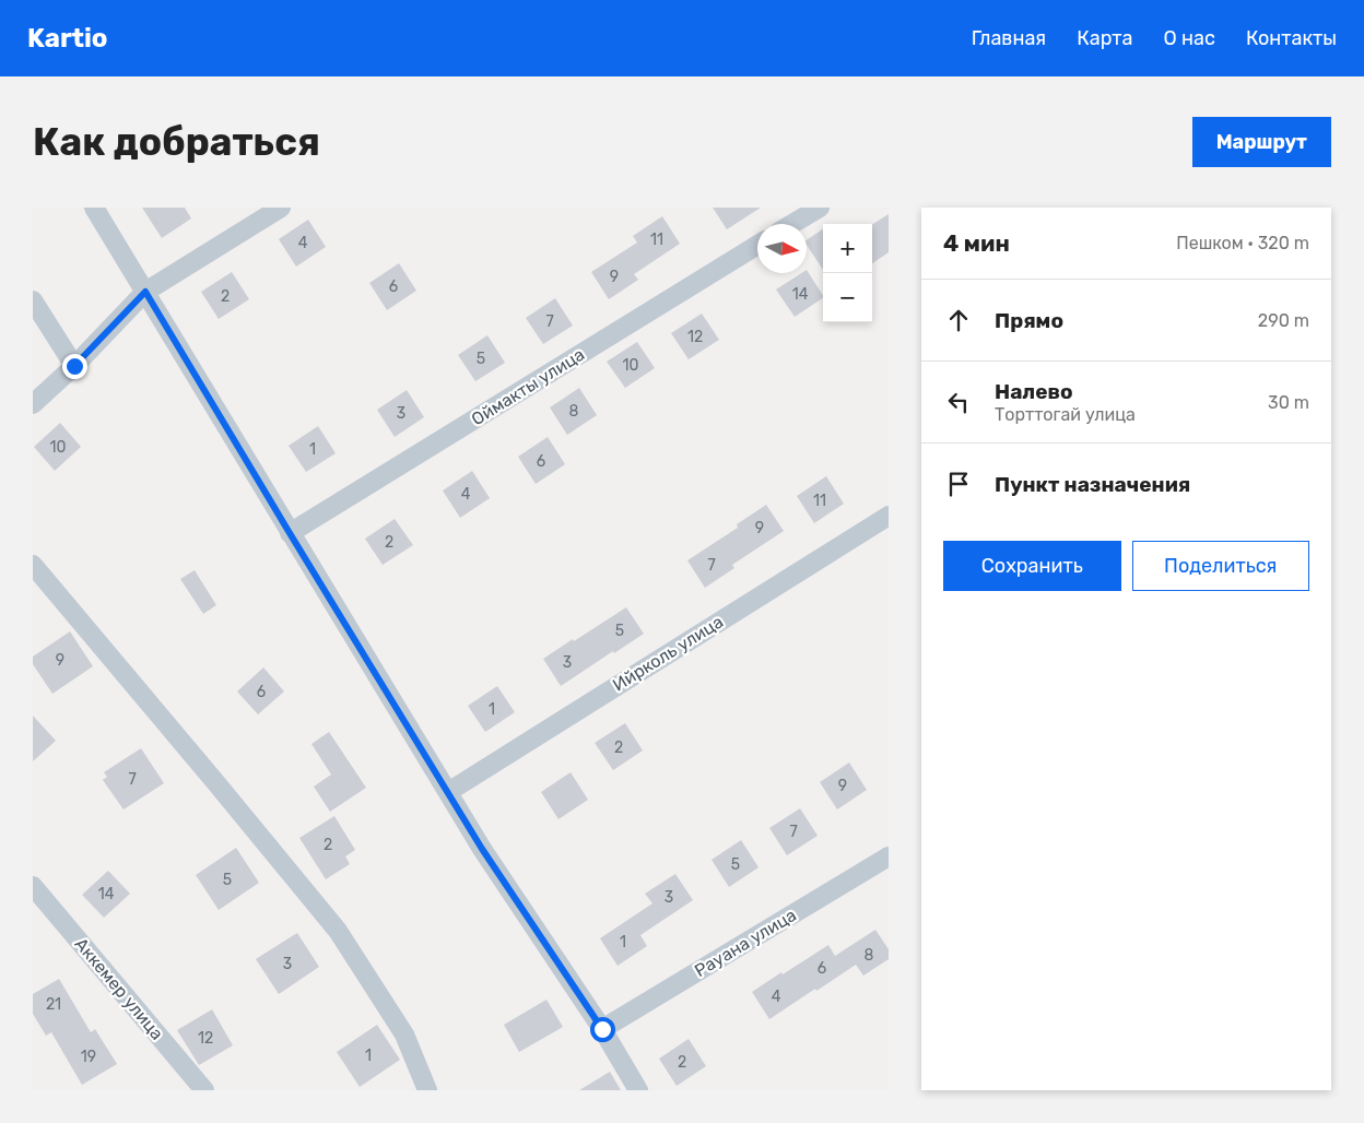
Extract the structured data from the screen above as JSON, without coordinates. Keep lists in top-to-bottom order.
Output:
{
  "streets": {
    "street": [
      "Оймакты улица",
      "Ийрколь улица",
      "Рауана улица",
      "Аккемер улица"
    ]
  },
  "house_numbers": [
    "11",
    "4",
    "9",
    "6",
    "14",
    "2",
    "7",
    "12",
    "5",
    "10",
    "8",
    "3",
    "10",
    "1",
    "6",
    "4",
    "11",
    "9",
    "2",
    "7",
    "5",
    "9",
    "3",
    "6",
    "1",
    "2",
    "7",
    "9",
    "7",
    "2",
    "5",
    "5",
    "14",
    "3",
    "1",
    "8",
    "3",
    "6",
    "4",
    "21",
    "12",
    "1",
    "19",
    "2"
  ],
  "north": "right",
  "page": {
    "header": "Kartio",
    "nav": [
      "Главная",
      "Карта",
      "О нас",
      "Контакты"
    ],
    "buttons": [
      "Маршрут",
      ["Сохранить", "Поделиться"]
    ],
    "title": "Как добраться",
    "heading": ["4 мин", "Пешком · 320 m"],
    "map_buttons": ["+", "−"],
    "list": [
      ["Прямо", "290 m"],
      ["Налево", "Торттогай улица", "30 m"],
      "Пункт назначения"
    ]
  }
}
